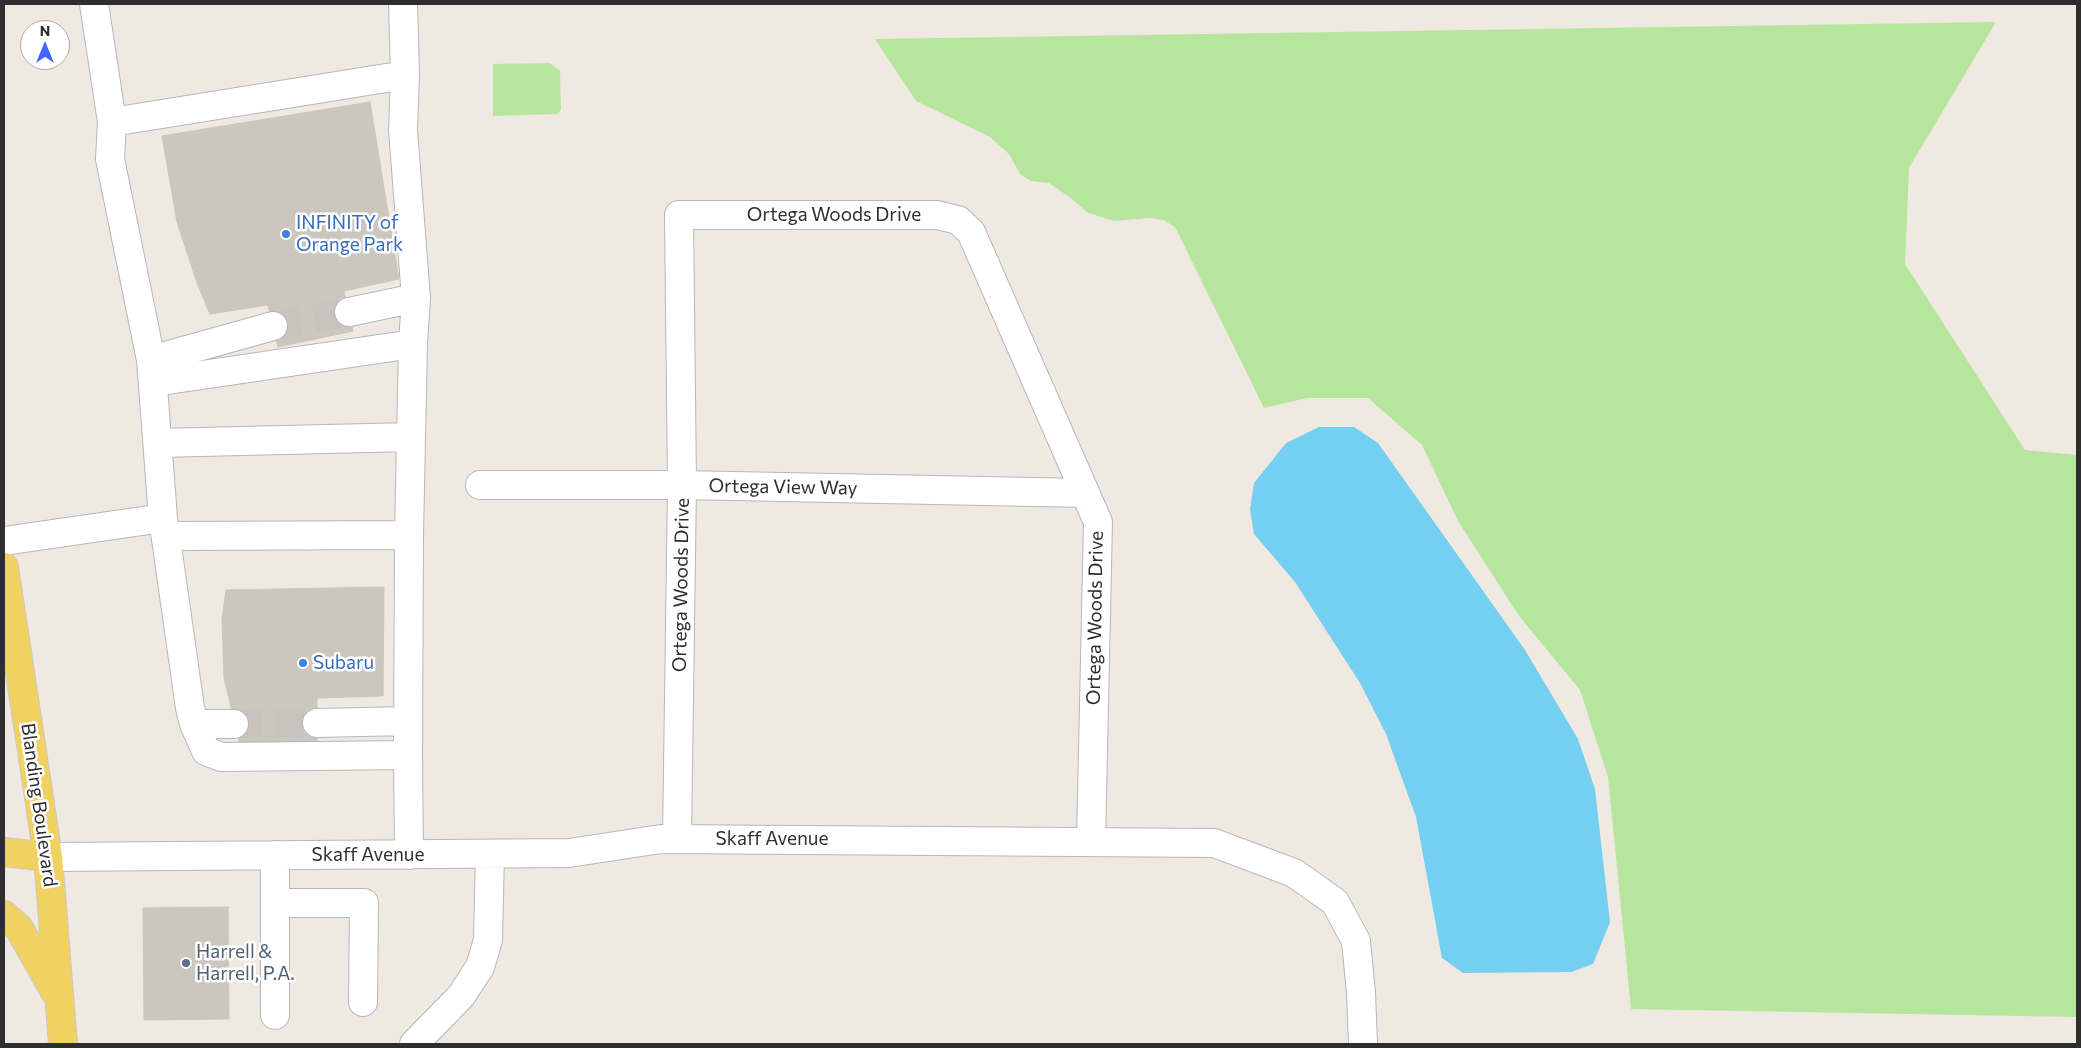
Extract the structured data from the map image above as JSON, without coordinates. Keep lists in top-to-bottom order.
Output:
{
  "streets": {
    "main road": ["Blanding Boulevard"],
    "street": ["Ortega Woods Drive", "Ortega View Way", "Skaff Avenue"]
  },
  "crossings": [
    ["Ortega Woods Drive", "Ortega View Way"],
    ["Ortega Woods Drive", "Skaff Avenue"],
    ["Blanding Boulevard", "Skaff Avenue"]
  ],
  "places": ["INFINITY of Orange Park", "Subaru", "Harrell & Harrell, P.A."],
  "north": "top"
}
